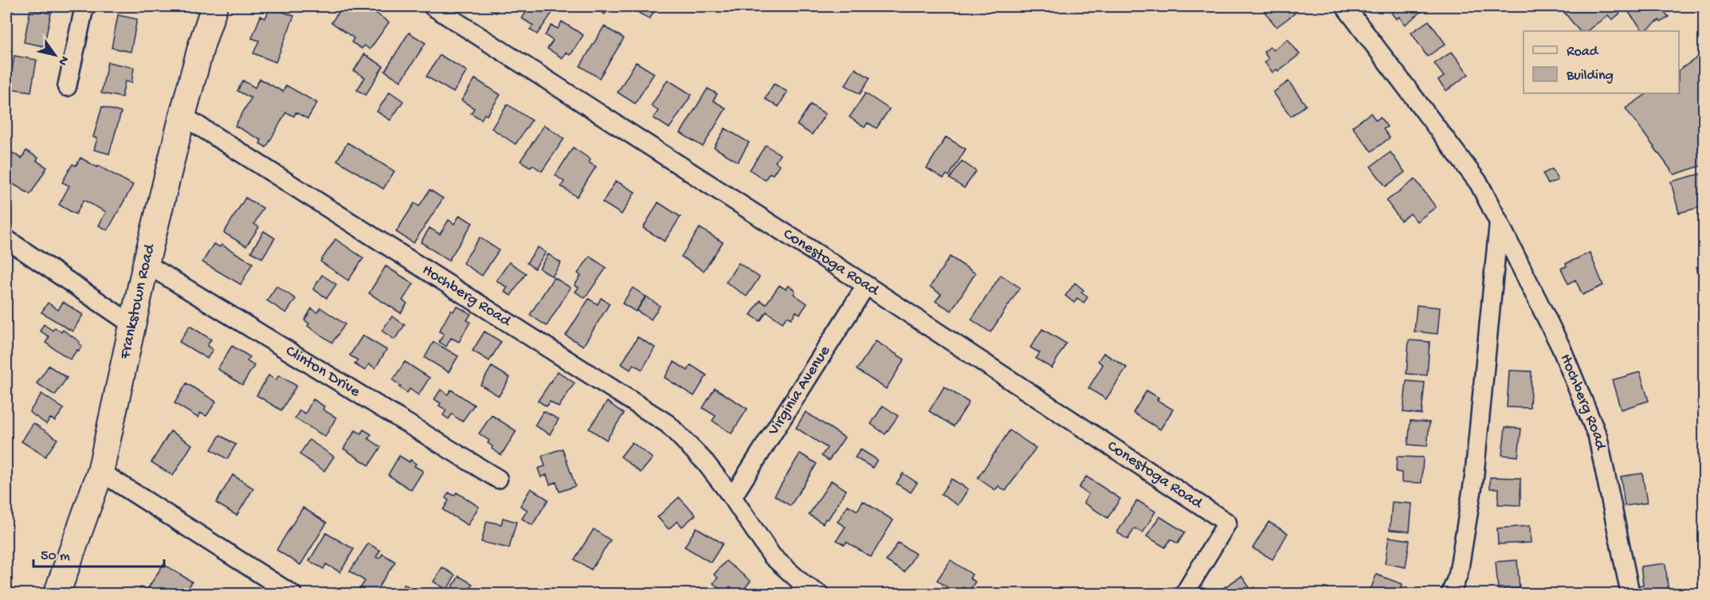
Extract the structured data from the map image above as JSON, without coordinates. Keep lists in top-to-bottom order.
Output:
{
  "streets": {
    "main road": ["Frankstown Road"],
    "street": [
      "Conestoga Road",
      "Hochberg Road",
      "Clinton Drive",
      "Virginia Avenue"
    ]
  },
  "crossings": [
    ["Conestoga Road", "Virginia Avenue"],
    ["Hochberg Road", "Frankstown Road"],
    ["Hochberg Road", "Virginia Avenue"],
    ["Frankstown Road", "Clinton Drive"]
  ],
  "legend": ["Road", "Building"],
  "scale_bar": "50 m",
  "north": "bottom right"
}
